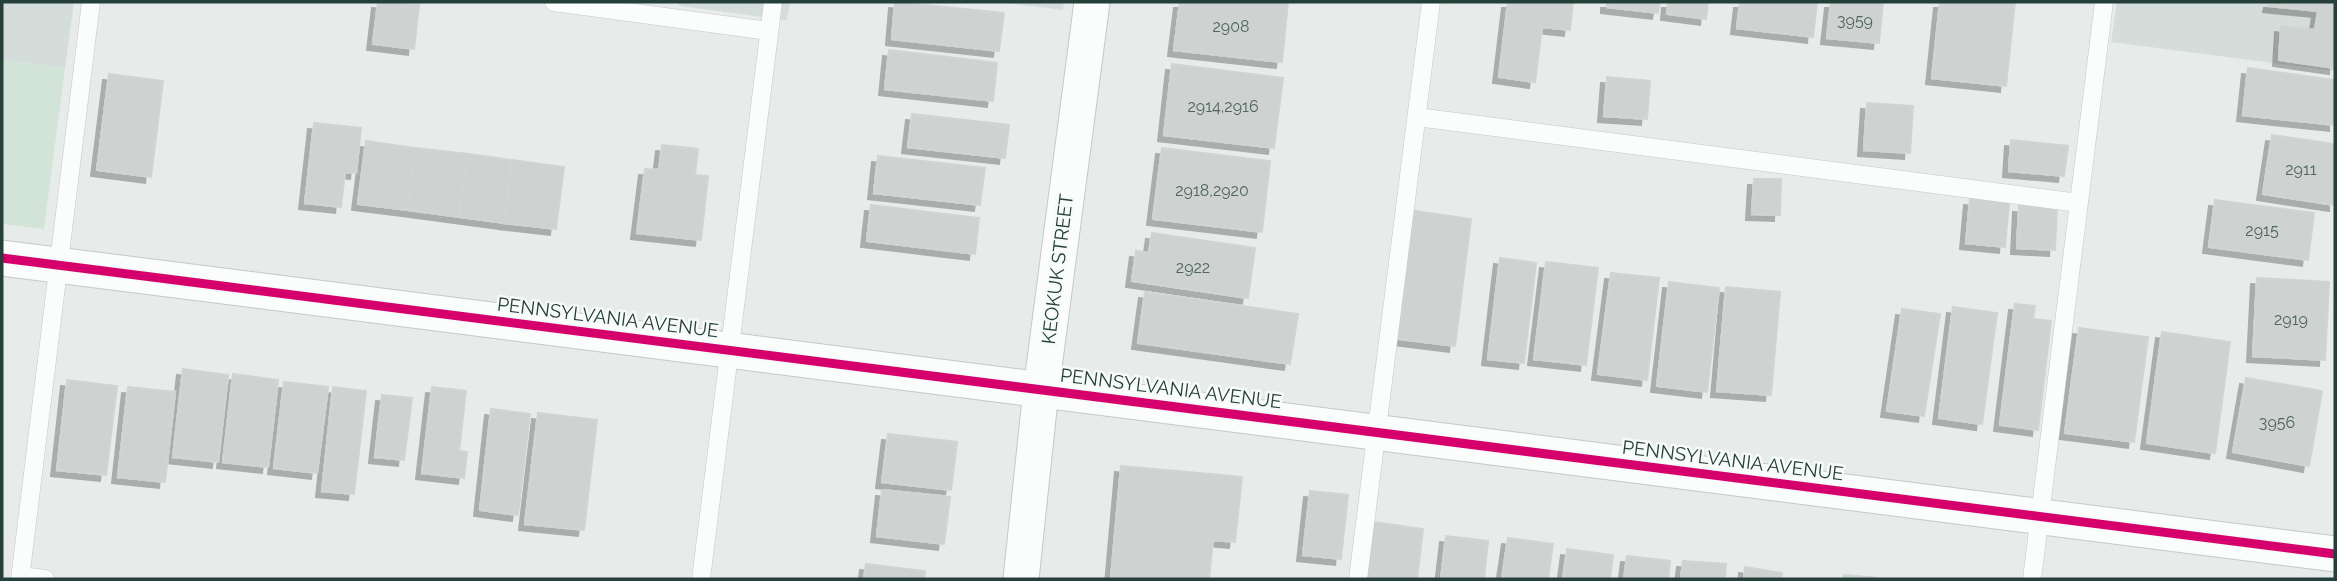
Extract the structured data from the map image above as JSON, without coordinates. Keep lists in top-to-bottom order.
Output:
{
  "streets": {
    "street": ["KEOKUK STREET", "PENNSYLVANIA AVENUE"]
  },
  "crossings": [
    ["KEOKUK STREET", "PENNSYLVANIA AVENUE"]
  ],
  "house_numbers": [
    "3959",
    "2908",
    "2914,2916",
    "2911",
    "2918,2920",
    "2915",
    "2922",
    "2919",
    "3956"
  ]
}
